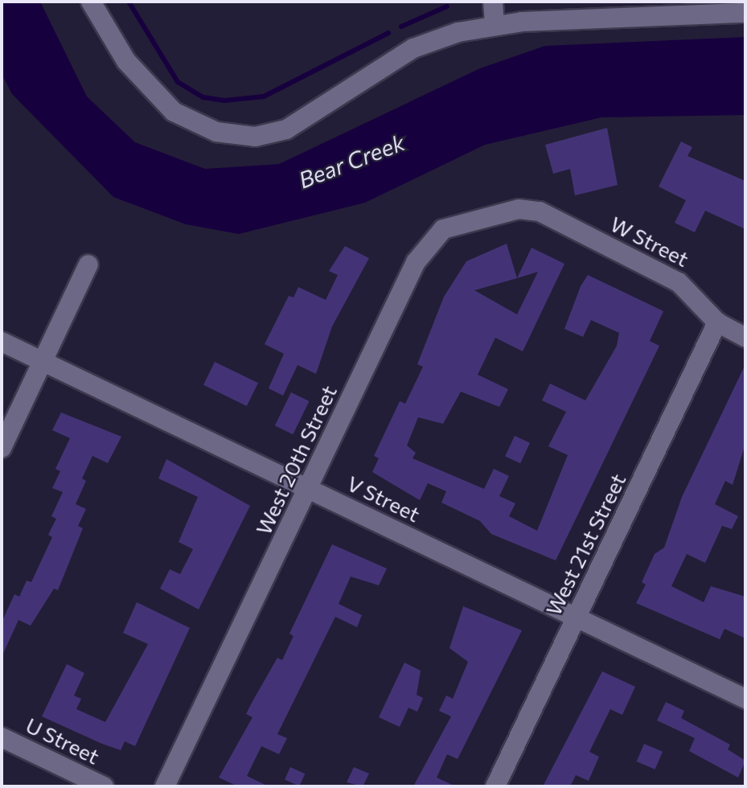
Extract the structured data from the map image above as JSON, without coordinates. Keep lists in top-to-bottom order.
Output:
{
  "streets": {
    "street": [
      "W Street",
      "West 20th Street",
      "V Street",
      "West 21st Street",
      "U Street"
    ]
  },
  "crossings": [
    ["W Street", "West 20th Street"],
    ["W Street", "West 21st Street"],
    ["West 20th Street", "V Street"],
    ["V Street", "West 21st Street"]
  ],
  "water": ["Bear Creek"]
}
